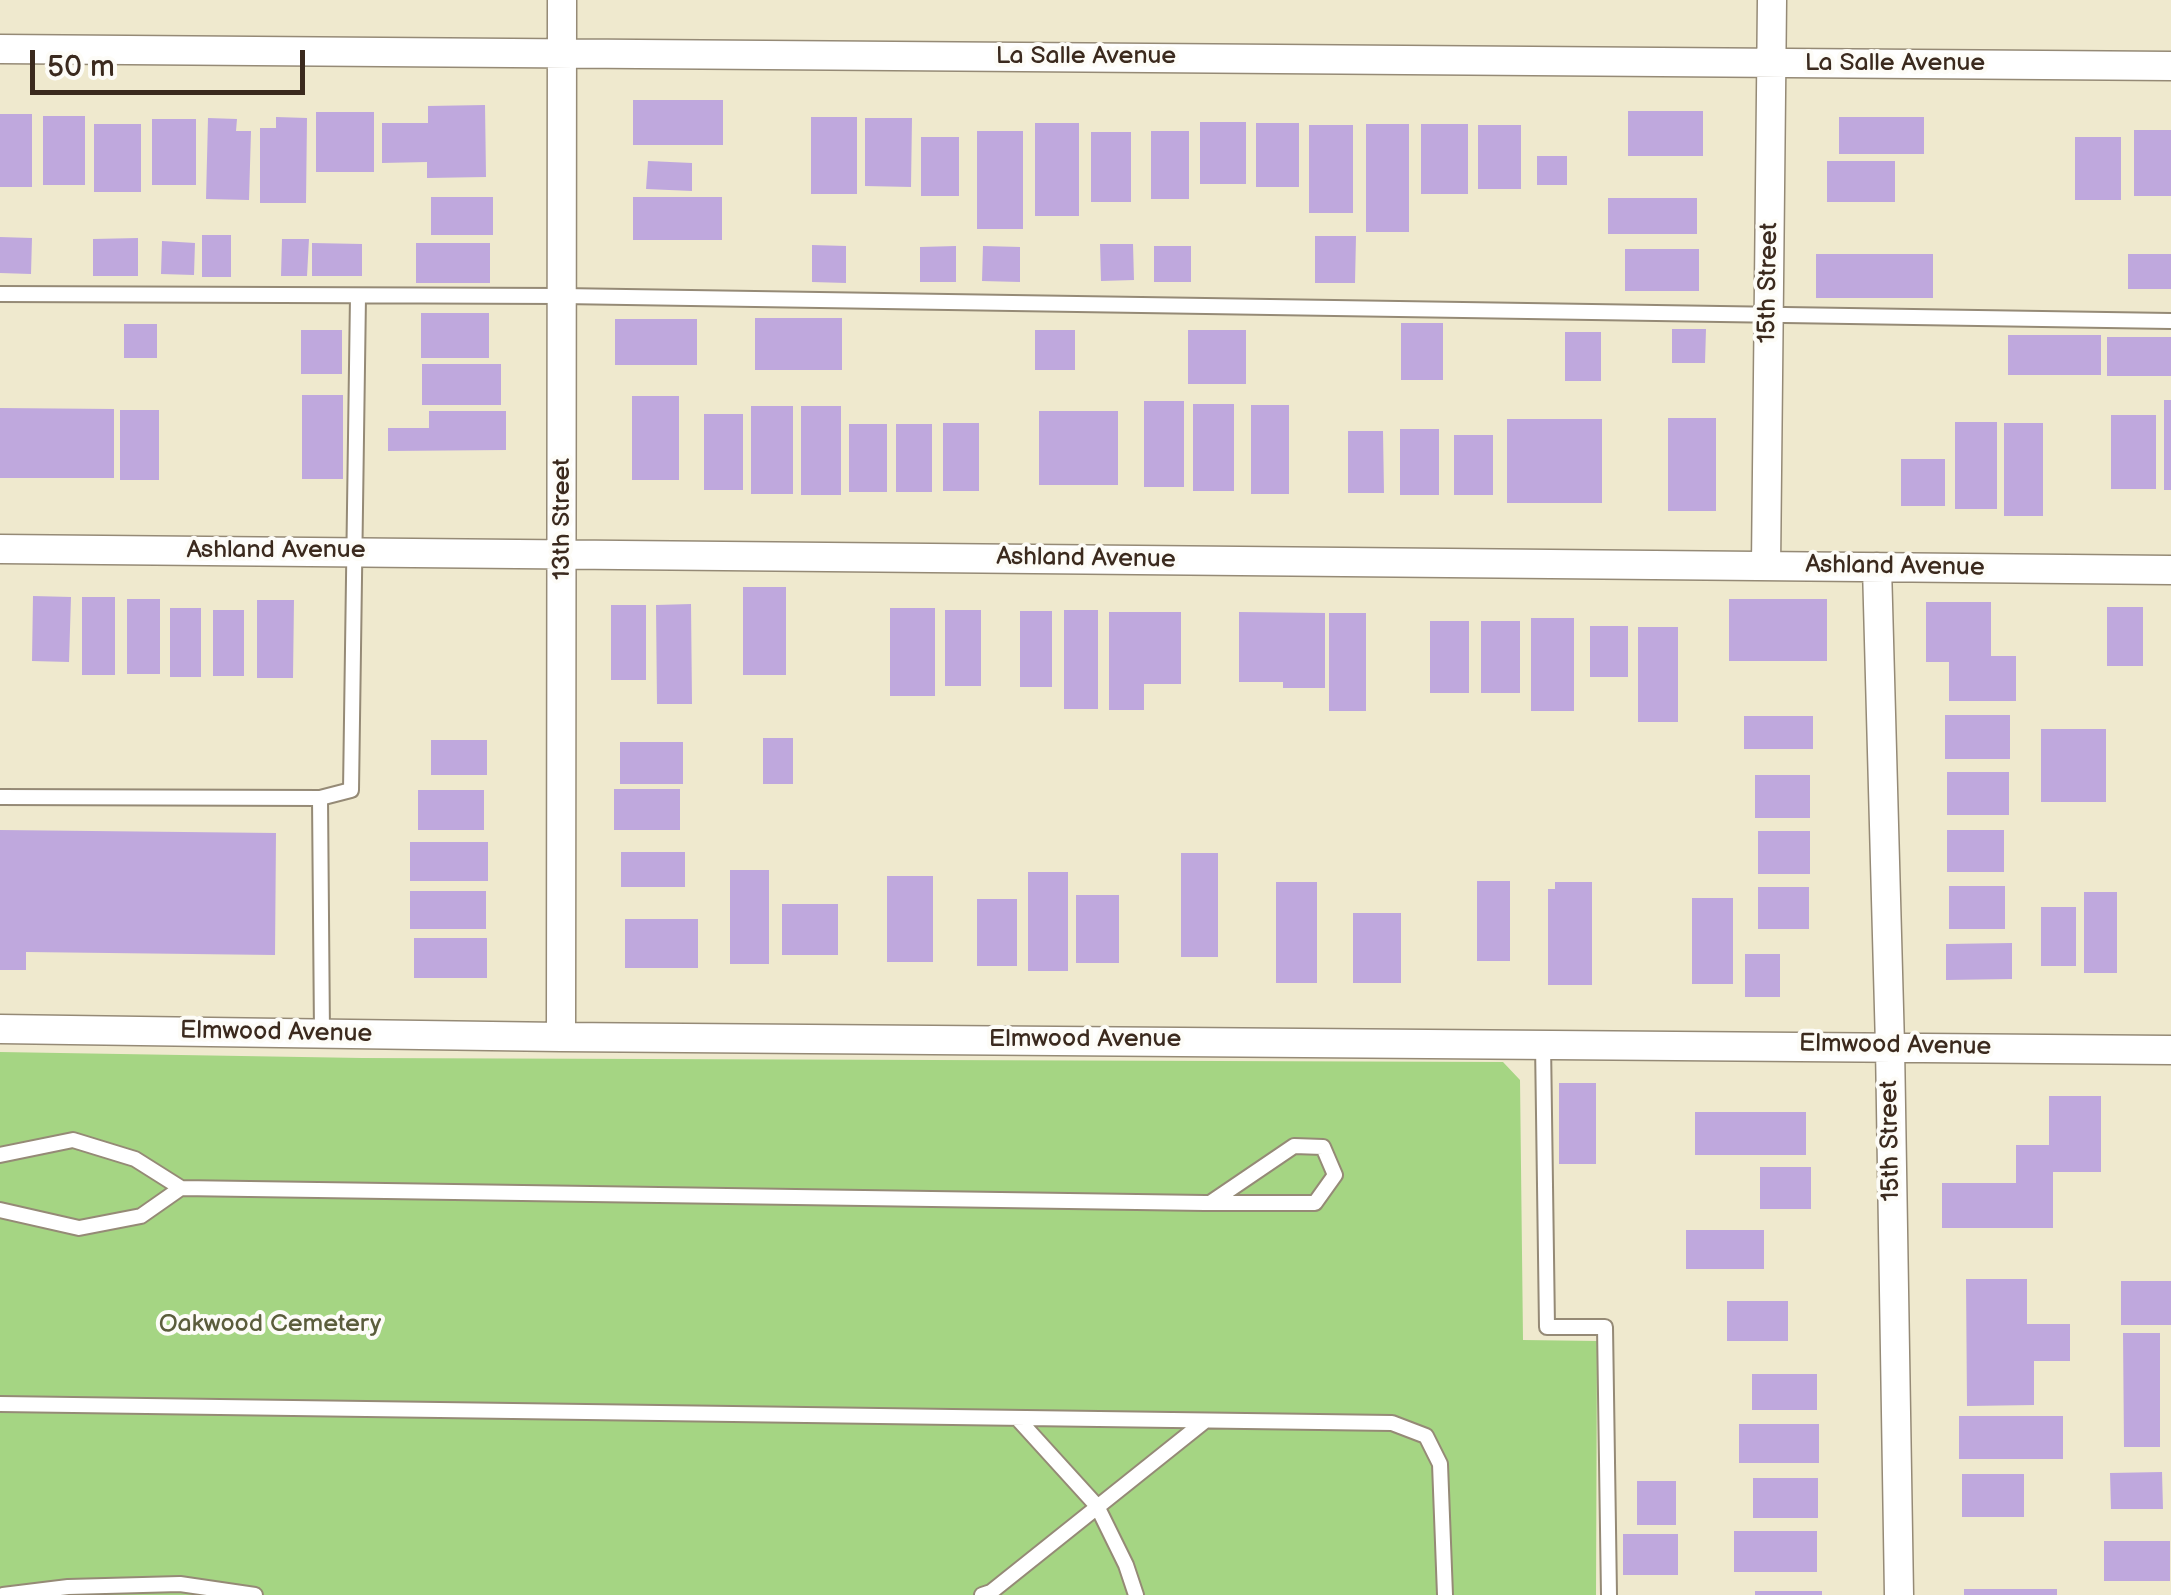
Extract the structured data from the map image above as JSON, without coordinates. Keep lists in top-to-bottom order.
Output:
{
  "streets": {
    "street": [
      "La Salle Avenue",
      "15th Street",
      "13th Street",
      "Ashland Avenue",
      "Elmwood Avenue"
    ]
  },
  "crossings": [
    ["La Salle Avenue", "15th Street"],
    ["La Salle Avenue", "13th Street"],
    ["15th Street", "Ashland Avenue"],
    ["15th Street", "Elmwood Avenue"],
    ["13th Street", "Ashland Avenue"],
    ["13th Street", "Elmwood Avenue"]
  ],
  "parks": ["Oakwood Cemetery"],
  "scale_bar": "50 m"
}
